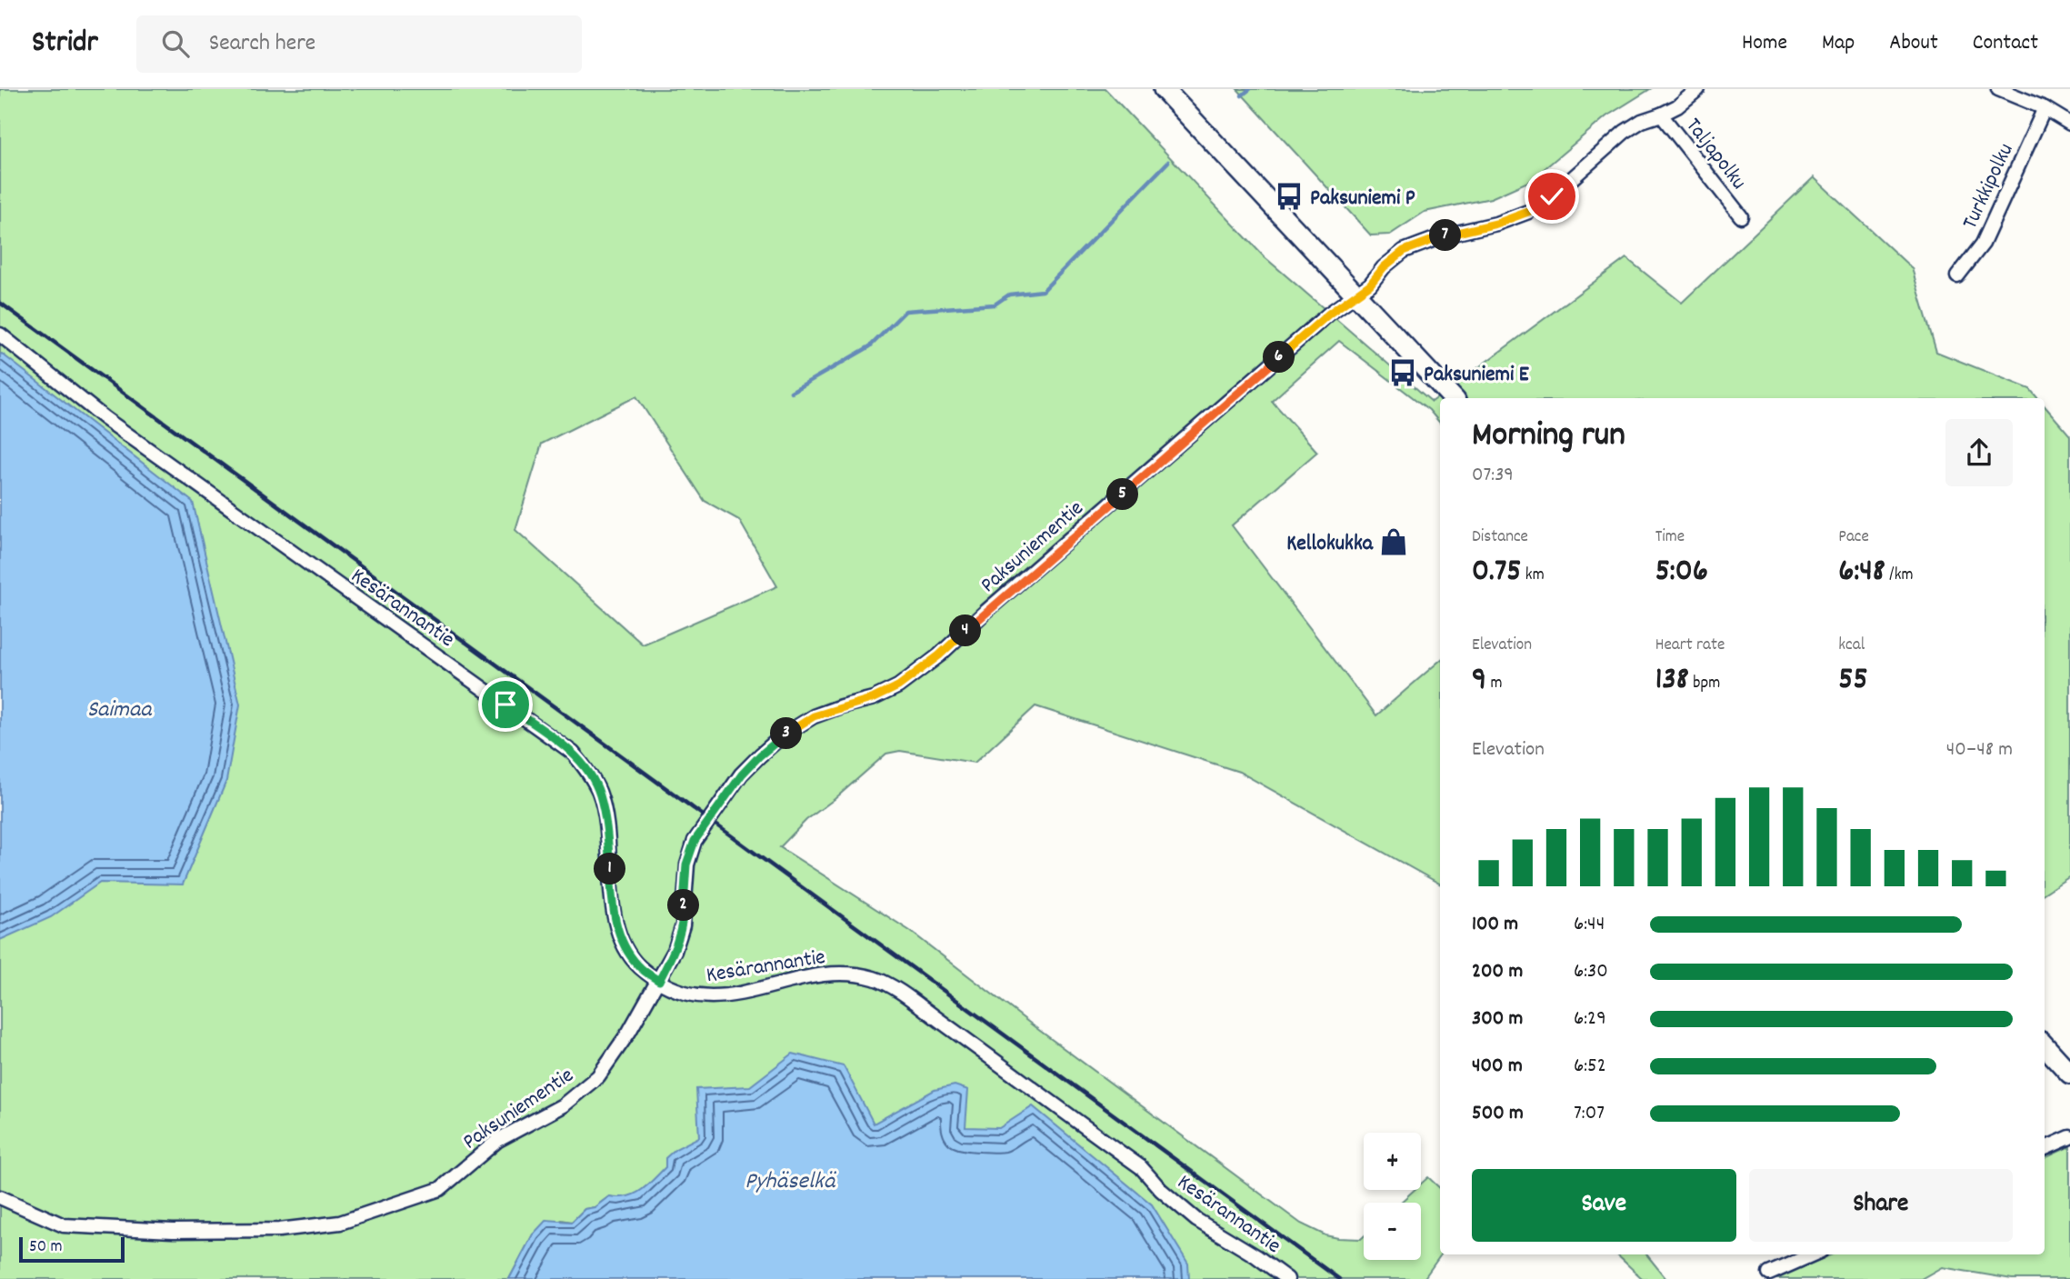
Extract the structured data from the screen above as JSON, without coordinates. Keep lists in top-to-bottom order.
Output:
{
  "streets": {
    "street": [
      "Taljapolku",
      "Turkkipolku",
      "Paksuniementie",
      "Kesärannantie"
    ]
  },
  "crossings": [
    ["Taljapolku", "Paksuniementie"],
    ["Paksuniementie", "Kesärannantie"]
  ],
  "water": ["Saimaa", "Pyhäselkä"],
  "places": {
    "bus stop": ["Paksuniemi P", "Paksuniemi E"],
    "shop": ["Kellokukka"]
  },
  "scale_bar": "50 m",
  "page": {
    "header": "Stridr",
    "search": "Search here",
    "nav": [
      "Home",
      "Map",
      "About",
      "Contact"
    ],
    "pins": [
      "7",
      "6",
      "5",
      "4",
      "3",
      "1",
      "2"
    ],
    "heading": ["Morning run", "07:39"],
    "stats": [
      ["Distance", "0.75 km"],
      ["Time", "5:06"],
      ["Pace", "6:48 /km"],
      ["Elevation", "9 m"],
      ["Heart rate", "138 bpm"],
      ["kcal", "55"]
    ],
    "chart": ["Elevation", "40–48 m"],
    "list": [
      {
        "name": "100 m",
        "note": "6:44"
      },
      {
        "name": "200 m",
        "note": "6:30"
      },
      {
        "name": "300 m",
        "note": "6:29"
      },
      {
        "name": "400 m",
        "note": "6:52"
      },
      {
        "name": "500 m",
        "note": "7:07"
      }
    ],
    "map_buttons": ["+", "−"],
    "buttons": ["Save", "Share"],
    "scale": "50 m"
  }
}
